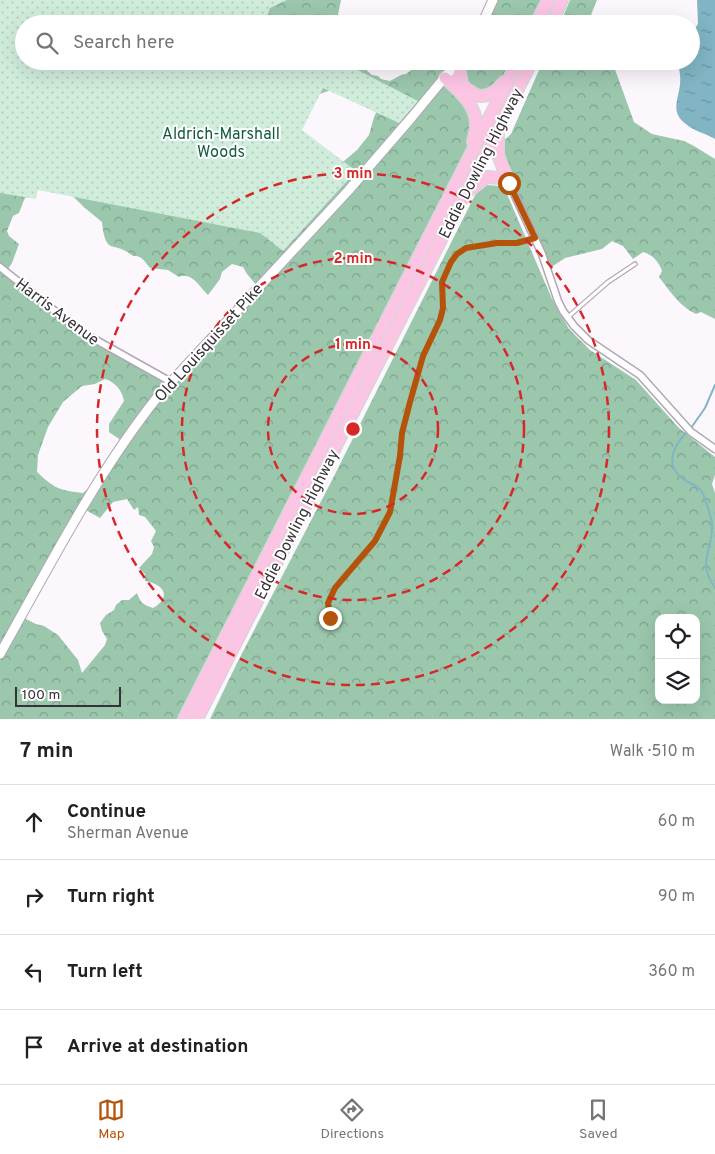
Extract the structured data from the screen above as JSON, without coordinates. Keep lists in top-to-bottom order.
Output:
{
  "streets": {
    "highway": ["Eddie Dowling Highway"],
    "street": ["Harris Avenue", "Old Louisquisset Pike"]
  },
  "crossings": [
    ["Harris Avenue", "Old Louisquisset Pike"]
  ],
  "parks": ["Aldrich-Marshall Woods"],
  "scale_bar": "100 m",
  "page": {
    "search": "Search here",
    "scale": "100 m",
    "heading": ["7 min", "Walk · 510 m"],
    "list": [
      ["Continue", "Sherman Avenue", "60 m"],
      ["Turn right", "90 m"],
      ["Turn left", "360 m"],
      "Arrive at destination"
    ],
    "nav": ["Map", "Directions", "Saved"]
  },
  "rings": ["3 min", "2 min", "1 min"]
}
